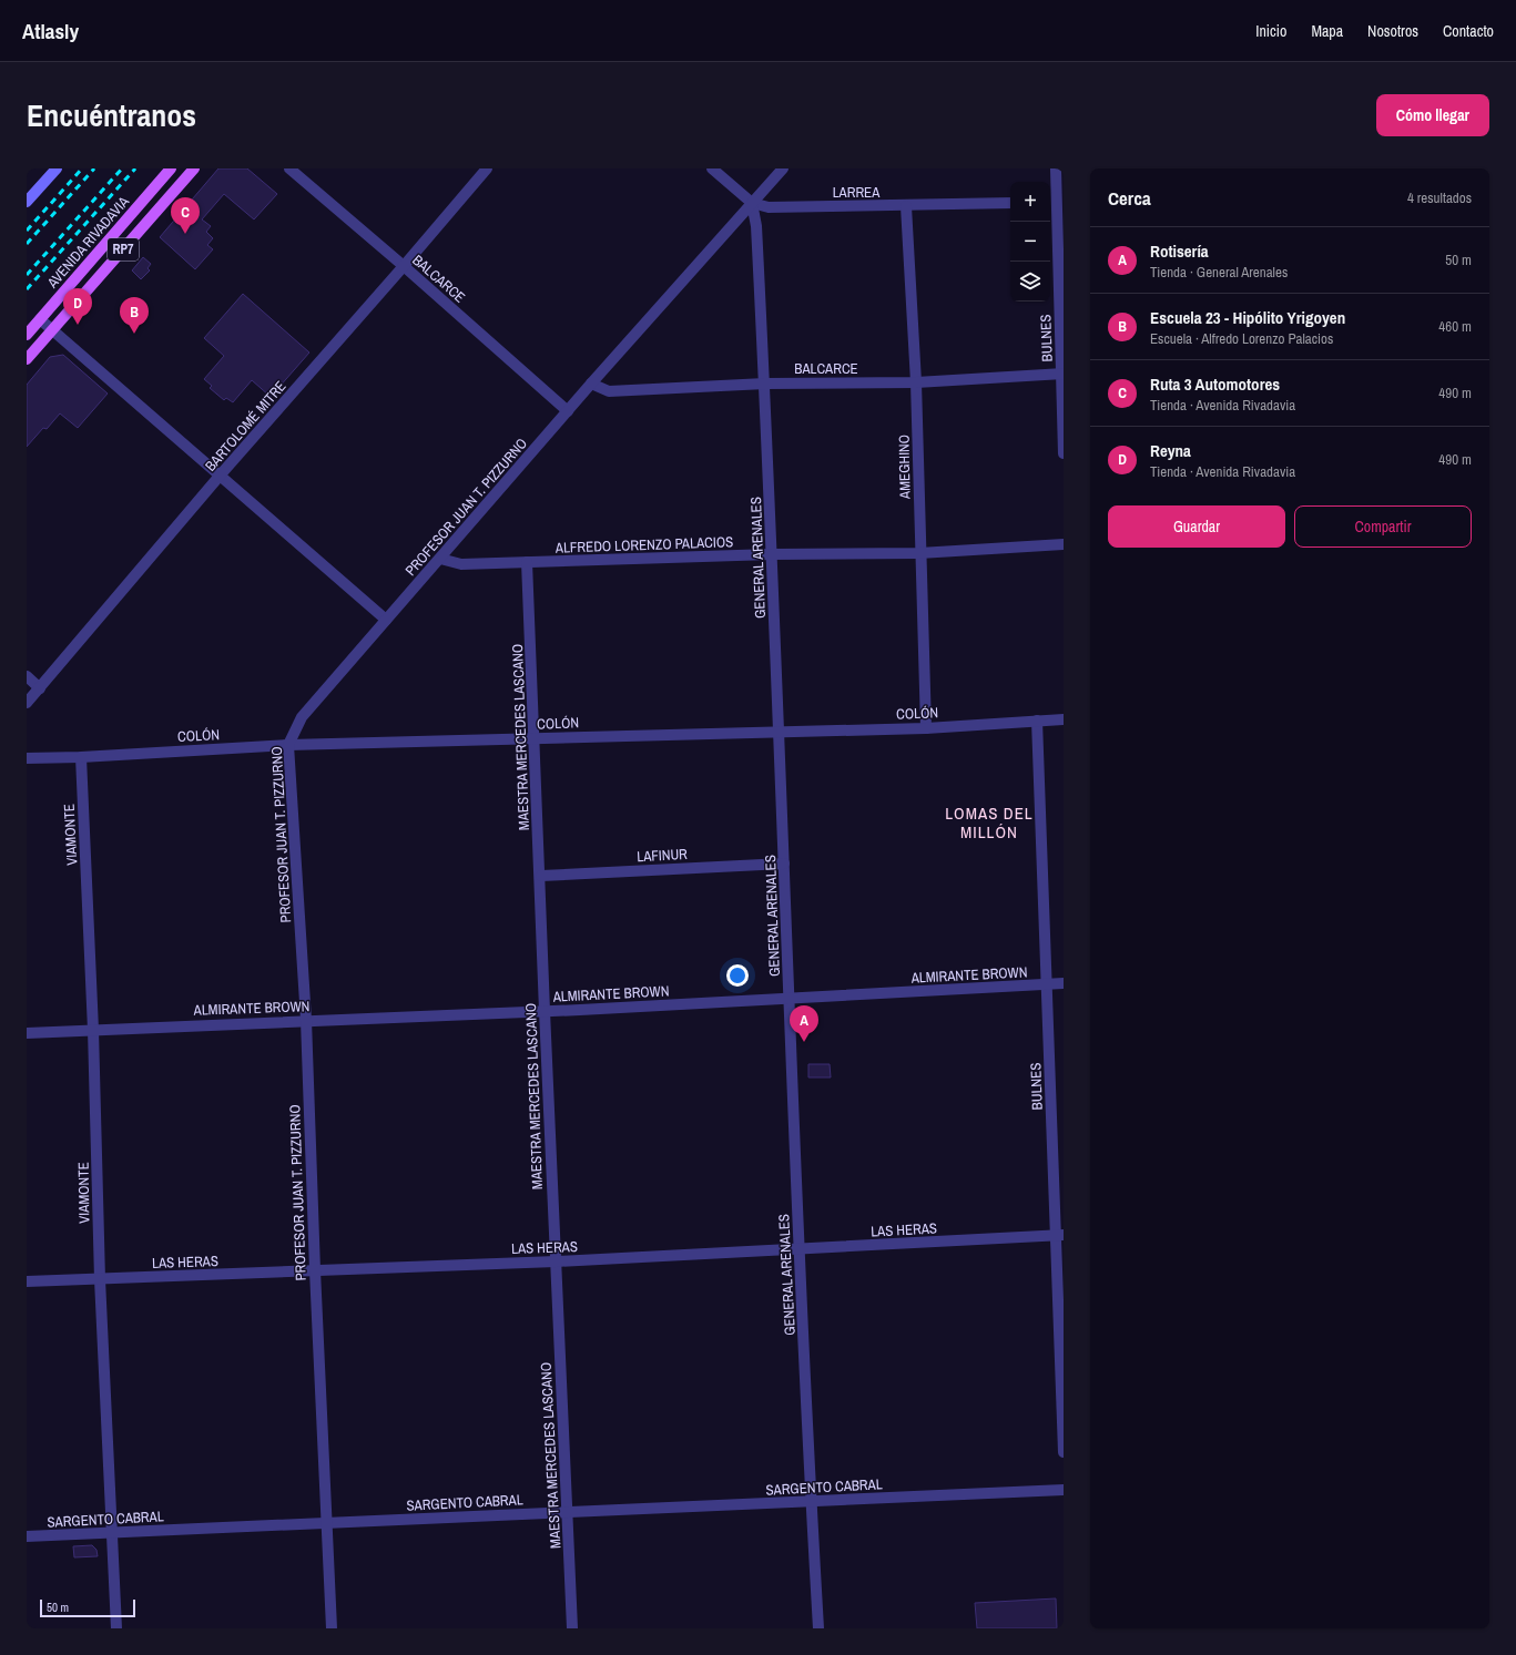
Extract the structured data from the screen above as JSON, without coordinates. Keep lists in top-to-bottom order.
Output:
{
  "streets": {
    "main road": ["AVENIDA RIVADAVIA", "RP7"],
    "street": [
      "LARREA",
      "BALCARCE",
      "BULNES",
      "BARTOLOMÉ MITRE",
      "AMEGHINO",
      "PROFESOR JUAN T. PIZZURNO",
      "ALFREDO LORENZO PALACIOS",
      "GENERAL ARENALES",
      "COLÓN",
      "MAESTRA MERCEDES LASCANO",
      "VIAMONTE",
      "LAFINUR",
      "ALMIRANTE BROWN",
      "LAS HERAS",
      "SARGENTO CABRAL"
    ]
  },
  "crossings": [
    ["LARREA", "AMEGHINO"],
    ["LARREA", "PROFESOR JUAN T. PIZZURNO"],
    ["LARREA", "GENERAL ARENALES"],
    ["BALCARCE", "BULNES"],
    ["BALCARCE", "BARTOLOMÉ MITRE"],
    ["BALCARCE", "AMEGHINO"],
    ["BALCARCE", "PROFESOR JUAN T. PIZZURNO"],
    ["BALCARCE", "GENERAL ARENALES"],
    ["BULNES", "COLÓN"],
    ["BULNES", "ALMIRANTE BROWN"],
    ["BULNES", "LAS HERAS"],
    ["AMEGHINO", "ALFREDO LORENZO PALACIOS"],
    ["AMEGHINO", "COLÓN"],
    ["PROFESOR JUAN T. PIZZURNO", "ALFREDO LORENZO PALACIOS"],
    ["PROFESOR JUAN T. PIZZURNO", "GENERAL ARENALES"],
    ["PROFESOR JUAN T. PIZZURNO", "COLÓN"],
    ["PROFESOR JUAN T. PIZZURNO", "ALMIRANTE BROWN"],
    ["PROFESOR JUAN T. PIZZURNO", "LAS HERAS"],
    ["PROFESOR JUAN T. PIZZURNO", "SARGENTO CABRAL"],
    ["ALFREDO LORENZO PALACIOS", "GENERAL ARENALES"],
    ["ALFREDO LORENZO PALACIOS", "MAESTRA MERCEDES LASCANO"],
    ["GENERAL ARENALES", "COLÓN"],
    ["GENERAL ARENALES", "LAFINUR"],
    ["GENERAL ARENALES", "ALMIRANTE BROWN"],
    ["GENERAL ARENALES", "LAS HERAS"],
    ["GENERAL ARENALES", "SARGENTO CABRAL"],
    ["COLÓN", "MAESTRA MERCEDES LASCANO"],
    ["COLÓN", "VIAMONTE"],
    ["MAESTRA MERCEDES LASCANO", "LAFINUR"],
    ["MAESTRA MERCEDES LASCANO", "ALMIRANTE BROWN"],
    ["MAESTRA MERCEDES LASCANO", "LAS HERAS"],
    ["MAESTRA MERCEDES LASCANO", "SARGENTO CABRAL"],
    ["VIAMONTE", "ALMIRANTE BROWN"],
    ["VIAMONTE", "LAS HERAS"],
    ["VIAMONTE", "SARGENTO CABRAL"]
  ],
  "districts": ["LOMAS DEL MILLÓN"],
  "scale_bar": "50 m",
  "page": {
    "header": "Atlasly",
    "nav": [
      "Inicio",
      "Mapa",
      "Nosotros",
      "Contacto"
    ],
    "title": "Encuéntranos",
    "buttons": [
      "Cómo llegar",
      ["Guardar", "Compartir"]
    ],
    "heading": ["Cerca", "4 resultados"],
    "map_buttons": ["+", "−"],
    "pins": [
      "C",
      "D",
      "B",
      "A"
    ],
    "list": [
      {
        "mark": "A",
        "name": "Rotisería",
        "note": "Tienda · General Arenales",
        "value": "50 m"
      },
      {
        "mark": "B",
        "name": "Escuela 23 - Hipólito Yrigoyen",
        "note": "Escuela · Alfredo Lorenzo Palacios",
        "value": "460 m"
      },
      {
        "mark": "C",
        "name": "Ruta 3 Automotores",
        "note": "Tienda · Avenida Rivadavia",
        "value": "490 m"
      },
      {
        "mark": "D",
        "name": "Reyna",
        "note": "Tienda · Avenida Rivadavia",
        "value": "490 m"
      }
    ],
    "scale": "50 m"
  }
}
